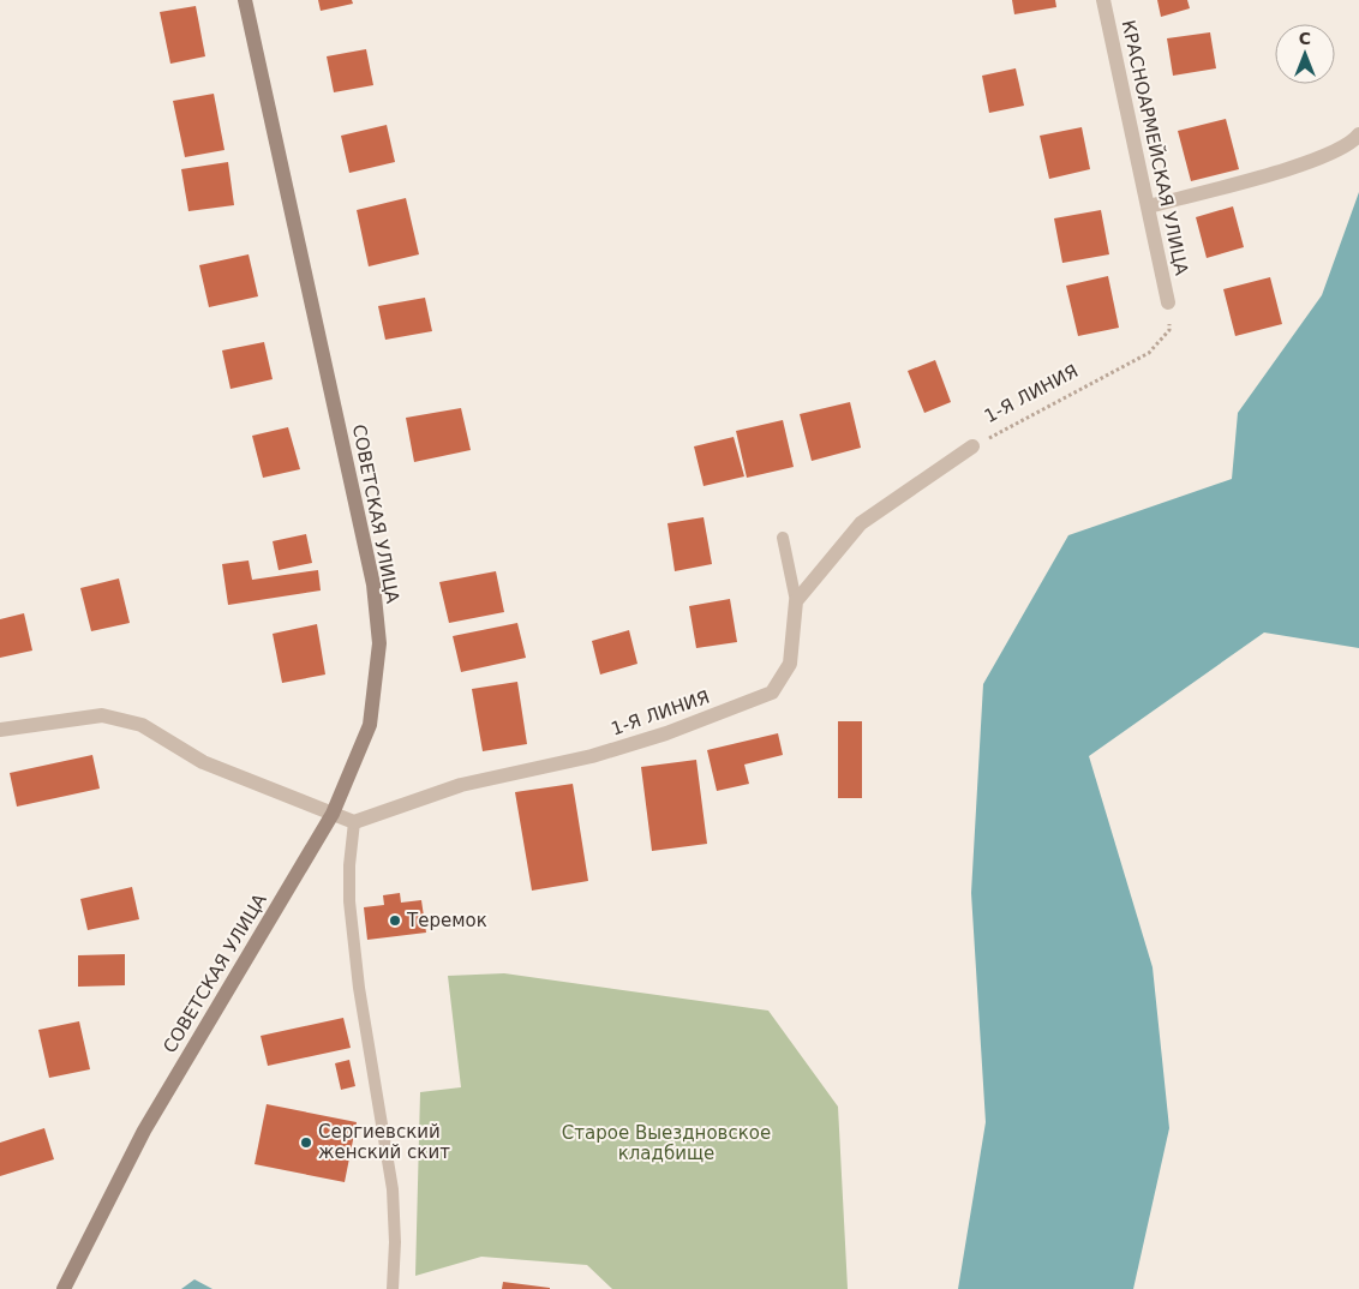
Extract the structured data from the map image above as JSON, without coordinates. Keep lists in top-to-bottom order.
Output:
{
  "streets": {
    "main road": ["СОВЕТСКАЯ УЛИЦА"],
    "street": ["КРАСНОАРМЕЙСКАЯ УЛИЦА", "1-Я ЛИНИЯ"]
  },
  "crossings": [
    ["КРАСНОАРМЕЙСКАЯ УЛИЦА", "1-Я ЛИНИЯ"]
  ],
  "parks": ["Старое Выездновское кладбище"],
  "places": ["Теремок", "Сергиевский женский скит"],
  "north": "top"
}
